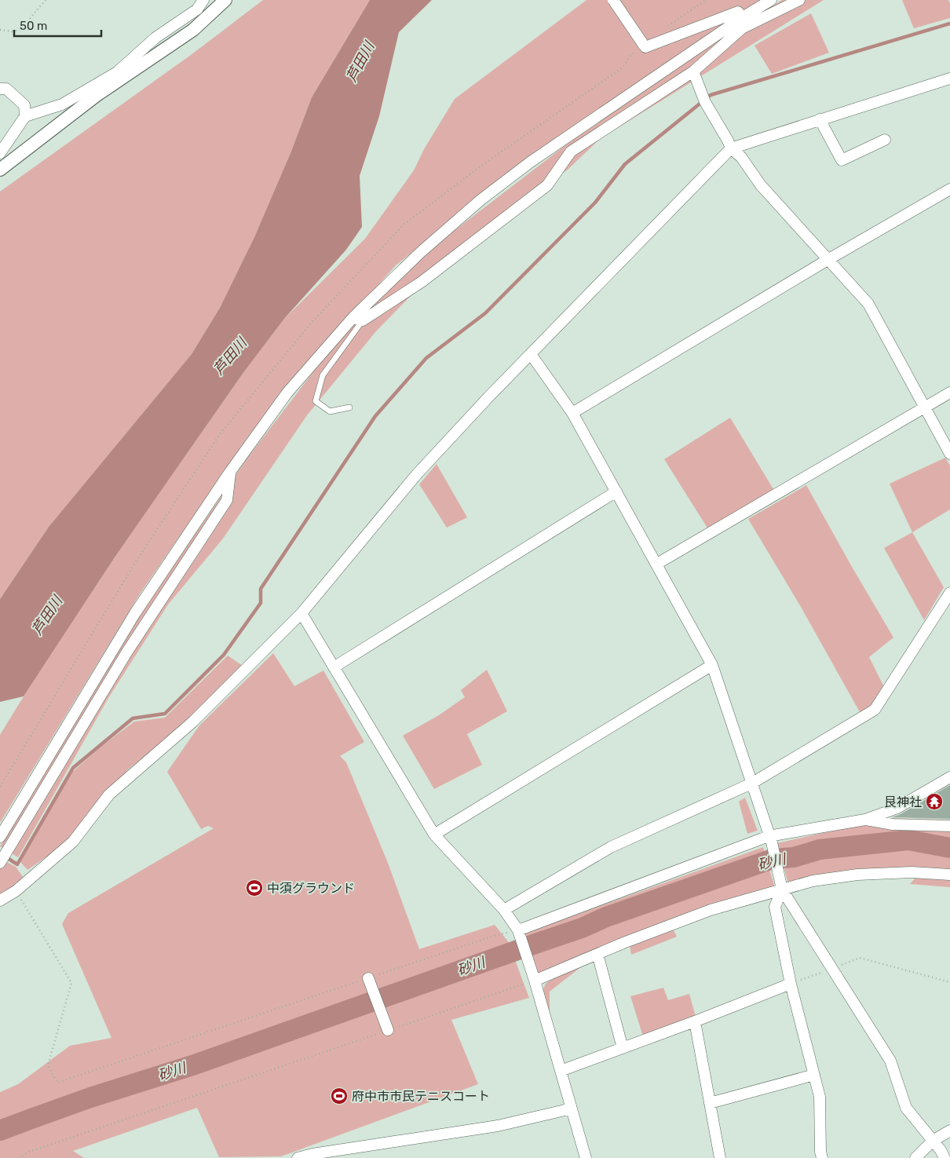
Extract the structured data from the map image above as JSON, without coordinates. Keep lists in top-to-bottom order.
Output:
{
  "water": ["芦田川", "砂川"],
  "places": {
    "temple": ["艮神社"],
    "sports": ["中須グラウンド", "府中市市民テニスコート"]
  },
  "scale_bar": "50 m"
}
